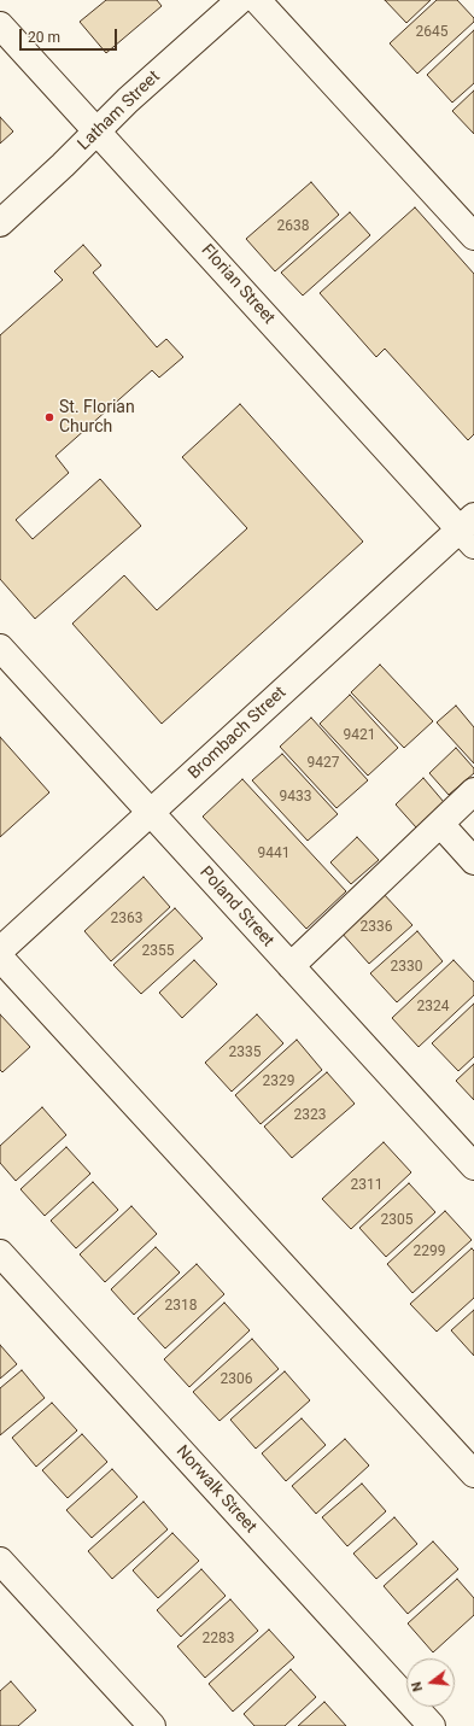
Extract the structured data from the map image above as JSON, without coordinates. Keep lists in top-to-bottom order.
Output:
{
  "streets": {
    "street": [
      "Latham Street",
      "Florian Street",
      "Brombach Street",
      "Poland Street",
      "Norwalk Street"
    ]
  },
  "crossings": [
    ["Latham Street", "Florian Street"],
    ["Florian Street", "Brombach Street"],
    ["Brombach Street", "Poland Street"]
  ],
  "places": ["St. Florian Church"],
  "house_numbers": [
    "2645",
    "2638",
    "9421",
    "9427",
    "9433",
    "9441",
    "2363",
    "2336",
    "2355",
    "2330",
    "2324",
    "2335",
    "2329",
    "2323",
    "2311",
    "2305",
    "2299",
    "2318",
    "2306",
    "2283"
  ],
  "scale_bar": "20 m",
  "north": "left"
}
